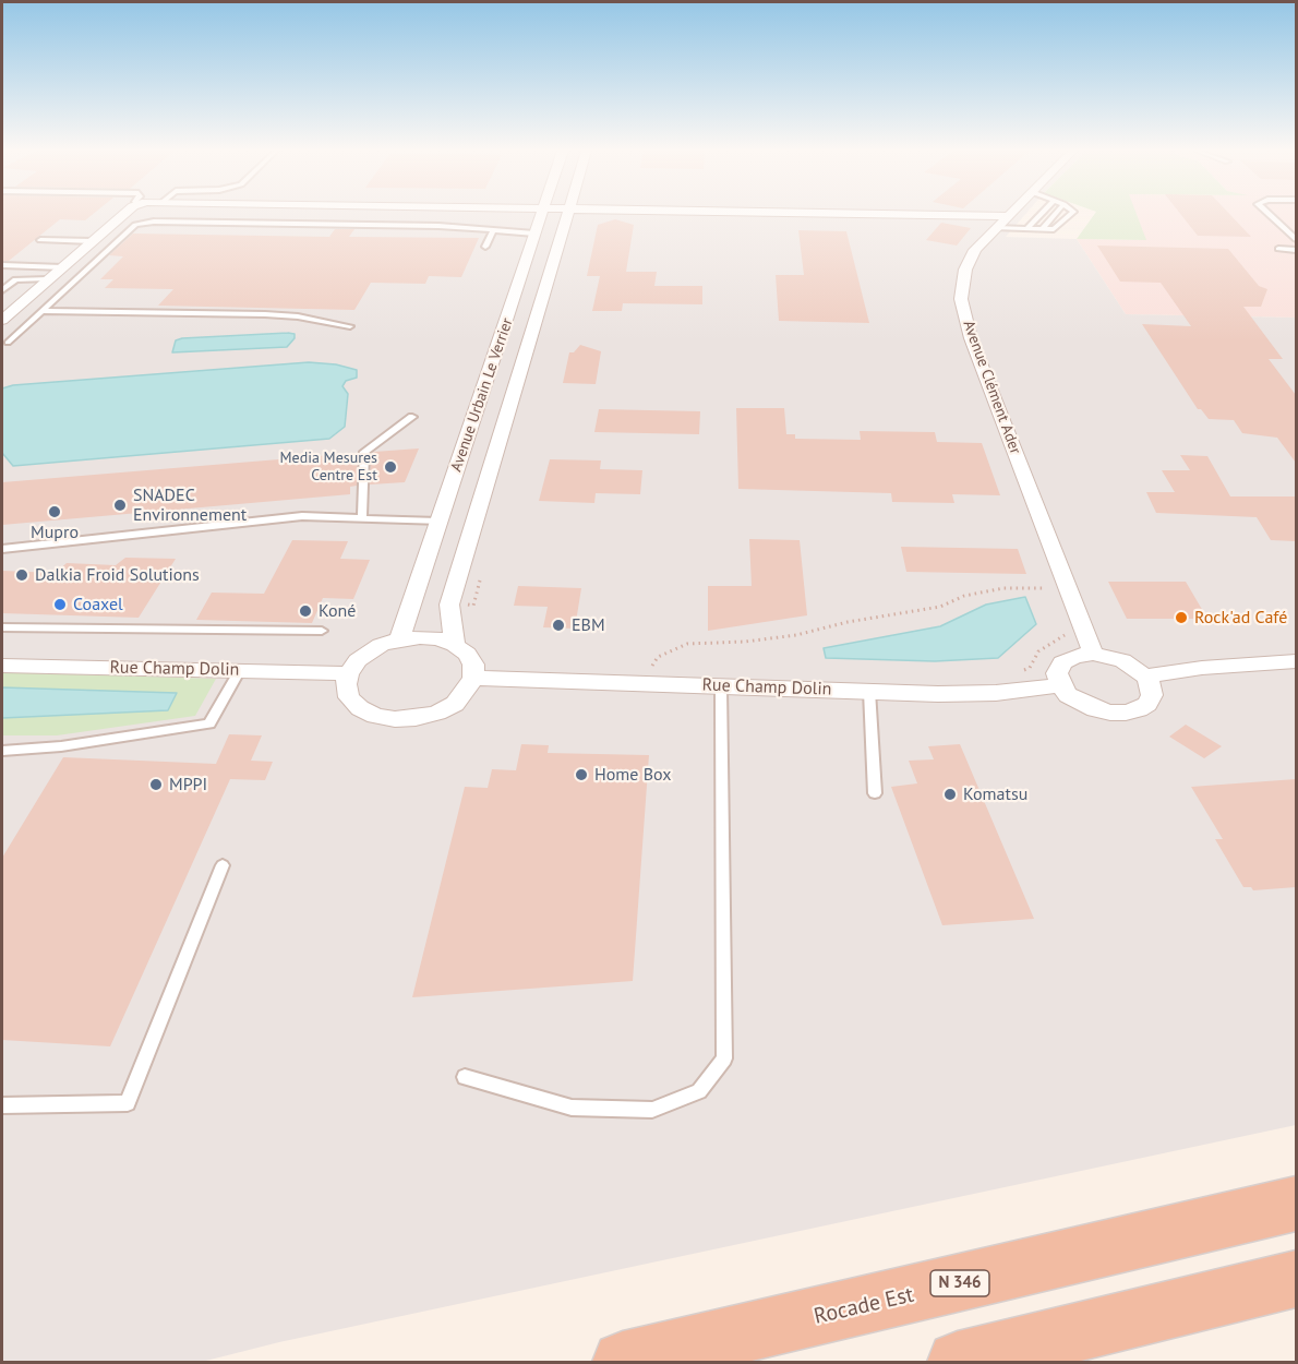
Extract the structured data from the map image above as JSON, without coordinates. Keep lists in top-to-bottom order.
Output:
{
  "streets": {
    "highway": ["N 346", "Rocade Est"],
    "street": ["Avenue Clément Ader", "Avenue Urbain Le Verrier", "Rue Champ Dolin"]
  },
  "crossings": [
    ["Avenue Clément Ader", "Rue Champ Dolin"],
    ["Avenue Urbain Le Verrier", "Rue Champ Dolin"]
  ],
  "places": [
    "Media Mesures Centre Est",
    "SNADEC Environnement",
    "Mupro",
    "Dalkia Froid Solutions",
    "Coaxel",
    "Koné",
    "Rock'ad Café",
    "EBM",
    "Home Box",
    "MPPI",
    "Komatsu"
  ]
}
